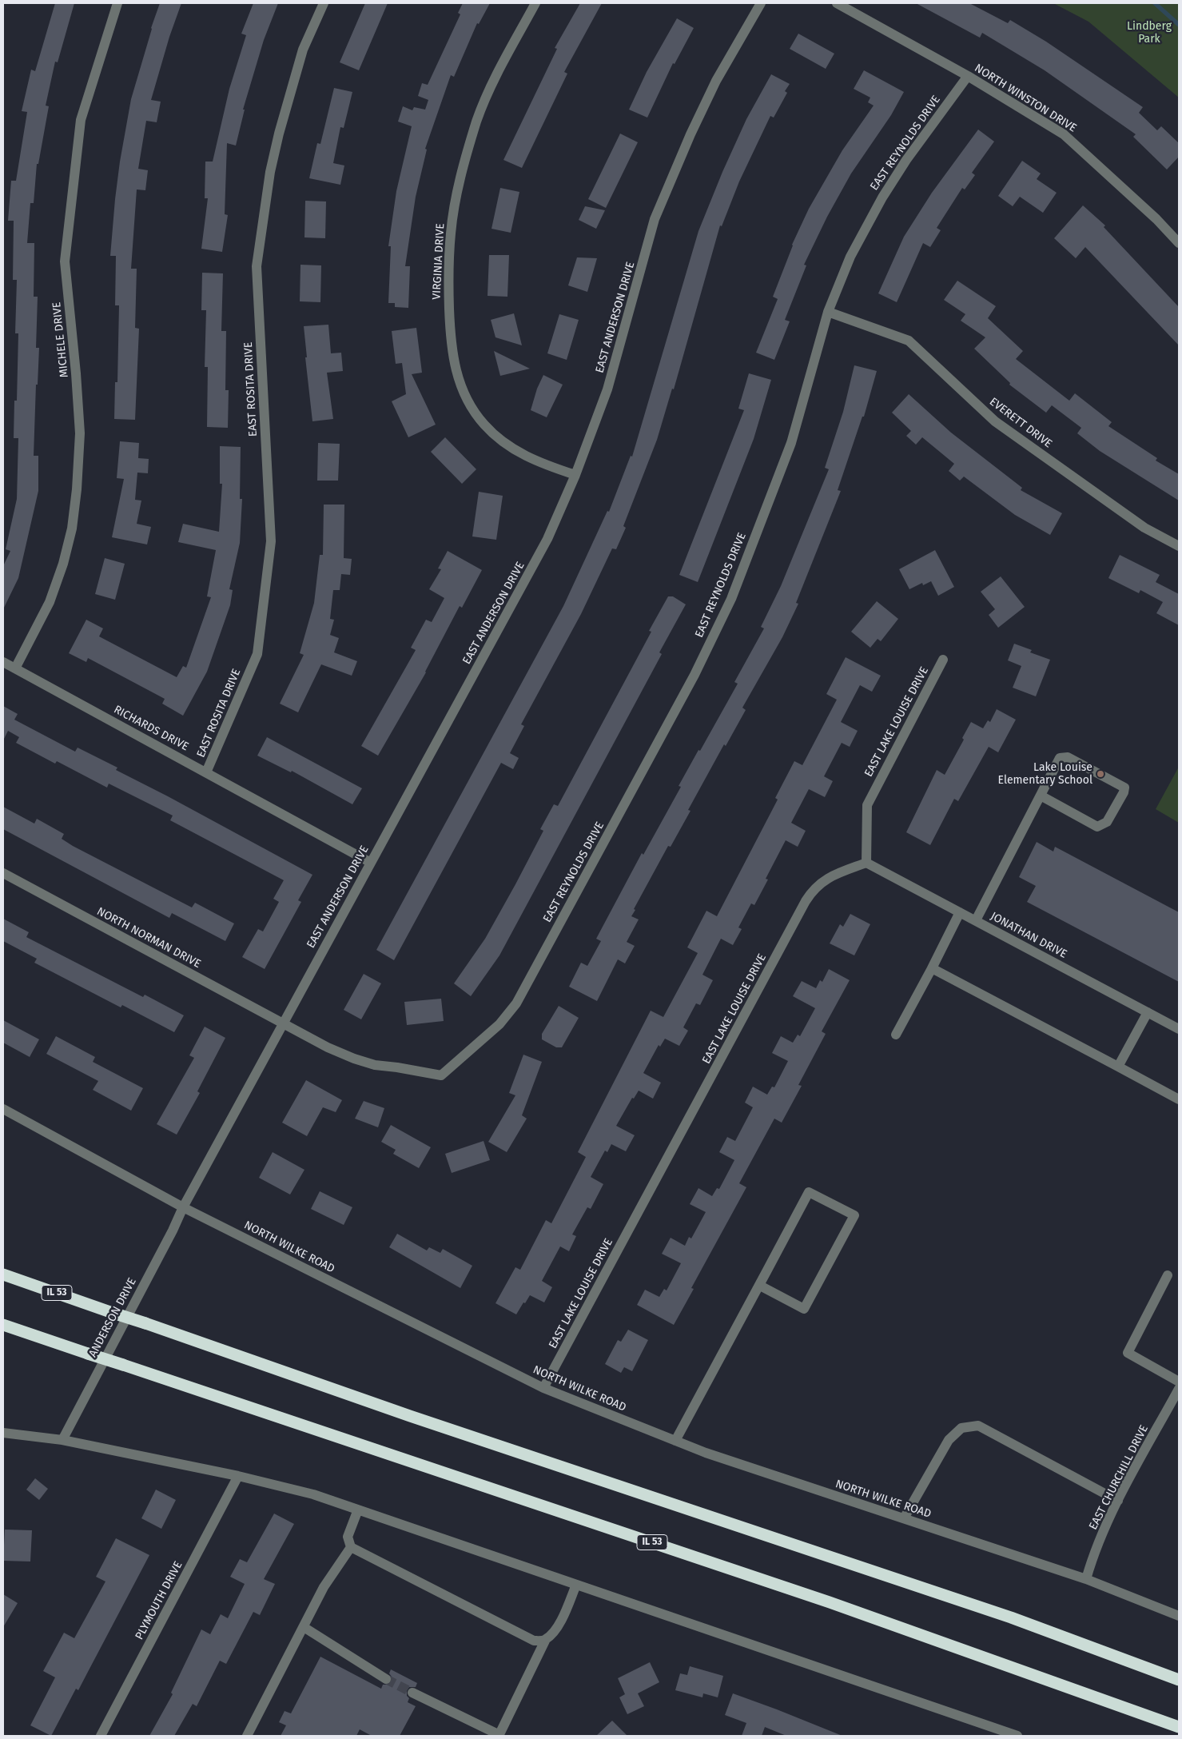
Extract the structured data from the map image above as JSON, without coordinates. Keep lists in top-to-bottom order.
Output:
{
  "streets": {
    "highway": ["IL 53"],
    "street": [
      "NORTH WINSTON DRIVE",
      "EAST REYNOLDS DRIVE",
      "VIRGINIA DRIVE",
      "EAST ANDERSON DRIVE",
      "MICHELE DRIVE",
      "EAST ROSITA DRIVE",
      "EVERETT DRIVE",
      "EAST LAKE LOUISE DRIVE",
      "RICHARDS DRIVE",
      "JONATHAN DRIVE",
      "NORTH NORMAN DRIVE",
      "NORTH WILKE ROAD",
      "ANDERSON DRIVE",
      "EAST CHURCHILL DRIVE",
      "PLYMOUTH DRIVE"
    ]
  },
  "crossings": [
    ["NORTH WINSTON DRIVE", "EAST REYNOLDS DRIVE"],
    ["EAST REYNOLDS DRIVE", "EVERETT DRIVE"],
    ["EAST REYNOLDS DRIVE", "NORTH NORMAN DRIVE"],
    ["VIRGINIA DRIVE", "EAST ANDERSON DRIVE"],
    ["EAST ANDERSON DRIVE", "RICHARDS DRIVE"],
    ["EAST ANDERSON DRIVE", "NORTH NORMAN DRIVE"],
    ["EAST ANDERSON DRIVE", "NORTH WILKE ROAD"],
    ["EAST ANDERSON DRIVE", "ANDERSON DRIVE"],
    ["MICHELE DRIVE", "RICHARDS DRIVE"],
    ["EAST ROSITA DRIVE", "RICHARDS DRIVE"],
    ["EAST LAKE LOUISE DRIVE", "JONATHAN DRIVE"],
    ["EAST LAKE LOUISE DRIVE", "NORTH WILKE ROAD"],
    ["NORTH WILKE ROAD", "ANDERSON DRIVE"],
    ["NORTH WILKE ROAD", "EAST CHURCHILL DRIVE"]
  ],
  "parks": ["Lindberg Park"],
  "places": ["Lake Louise Elementary School"]
}
